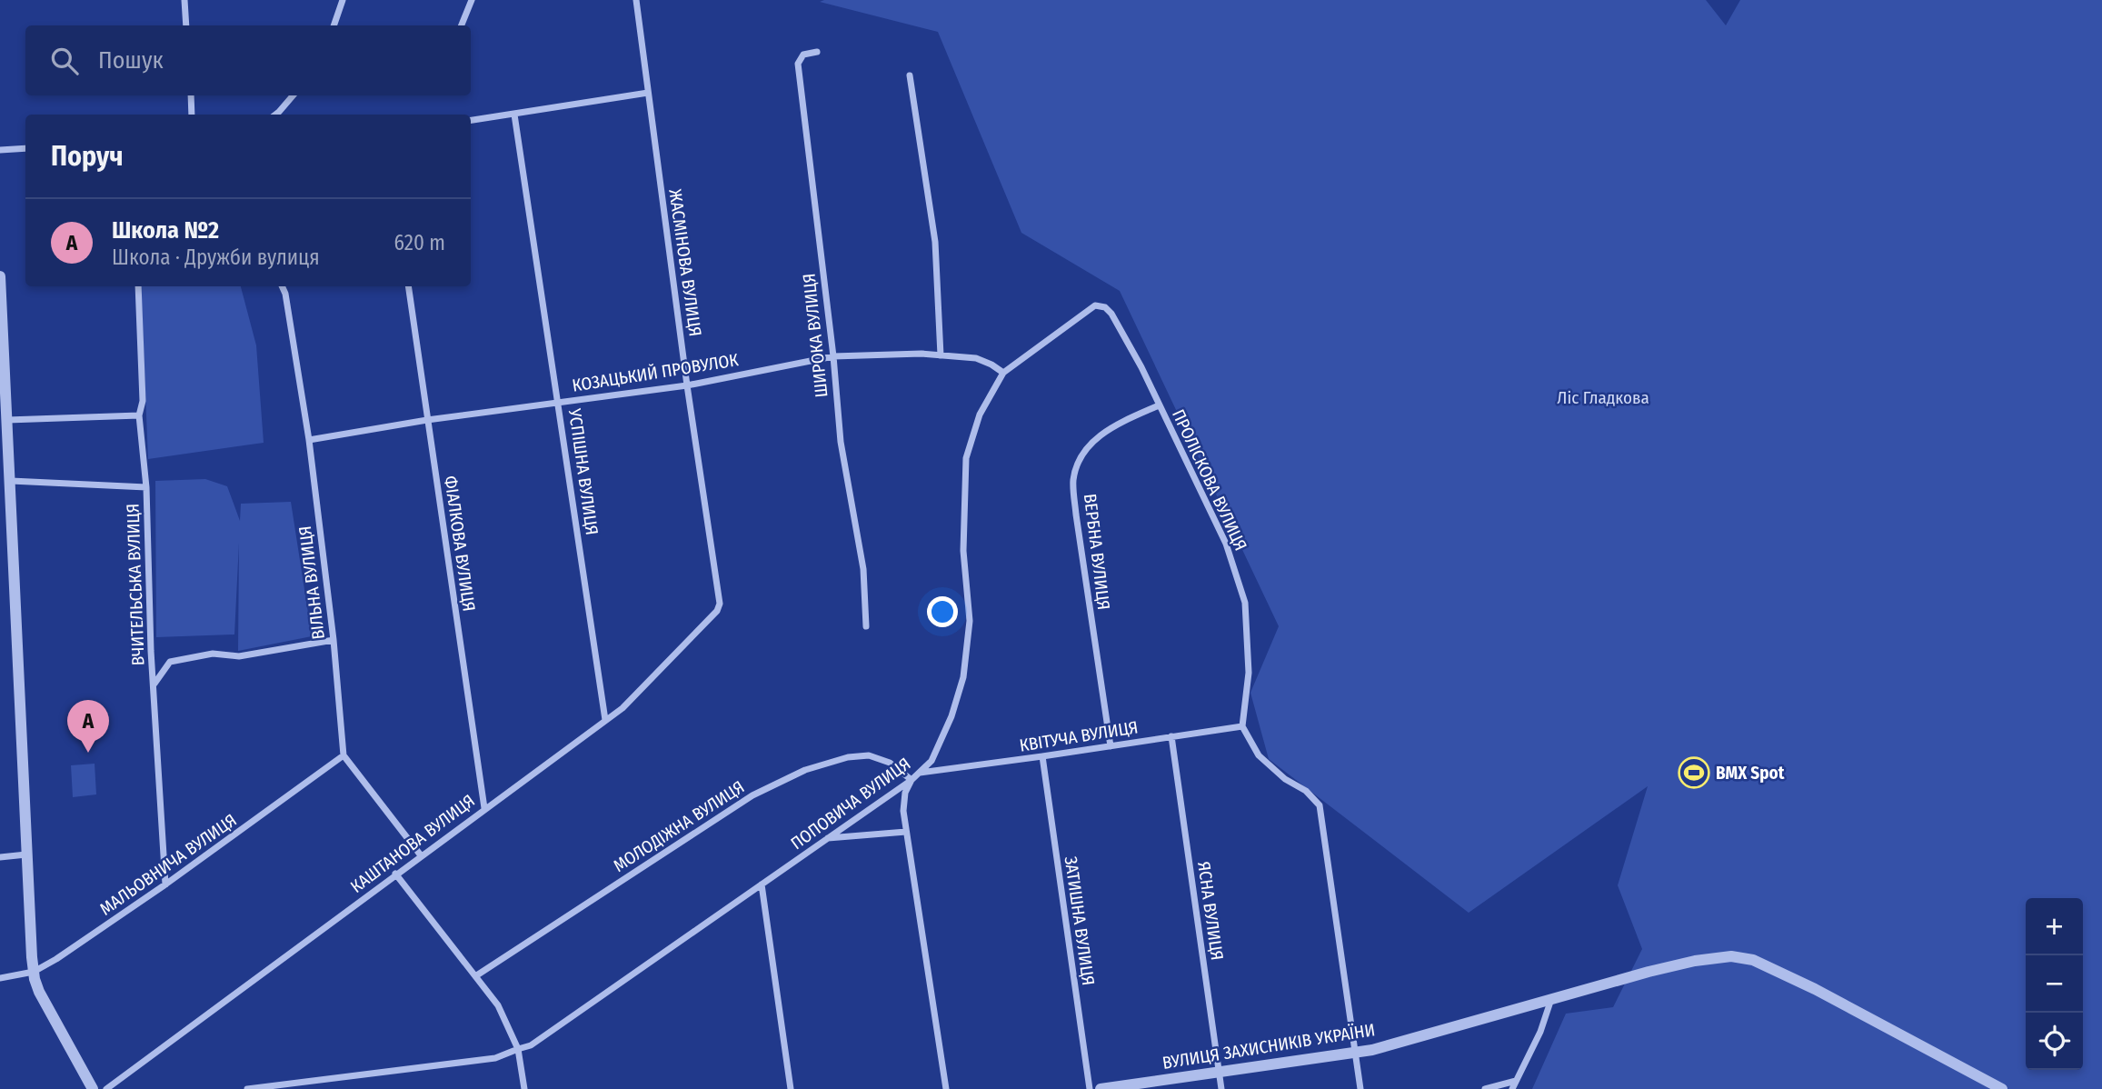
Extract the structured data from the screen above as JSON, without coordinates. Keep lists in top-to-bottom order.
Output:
{
  "streets": {
    "street": [
      "ЖАСМІНОВА ВУЛИЦЯ",
      "ШИРОКА ВУЛИЦЯ",
      "КОЗАЦЬКИЙ ПРОВУЛОК",
      "УСПІШНА ВУЛИЦЯ",
      "ПРОЛІСКОВА ВУЛИЦЯ",
      "ФІАЛКОВА ВУЛИЦЯ",
      "ВЕРБНА ВУЛИЦЯ",
      "ВІЛЬНА ВУЛИЦЯ",
      "ВЧИТЕЛЬСЬКА ВУЛИЦЯ",
      "КВІТУЧА ВУЛИЦЯ",
      "ПОПОВИЧА ВУЛИЦЯ",
      "МОЛОДІЖНА ВУЛИЦЯ",
      "КАШТАНОВА ВУЛИЦЯ",
      "МАЛЬОВНИЧА ВУЛИЦЯ",
      "ЯСНА ВУЛИЦЯ",
      "ЗАТИШНА ВУЛИЦЯ",
      "ВУЛИЦЯ ЗАХИСНИКІВ УКРАЇНИ"
    ]
  },
  "crossings": [
    ["ЖАСМІНОВА ВУЛИЦЯ", "КОЗАЦЬКИЙ ПРОВУЛОК"],
    ["ЖАСМІНОВА ВУЛИЦЯ", "КАШТАНОВА ВУЛИЦЯ"],
    ["ШИРОКА ВУЛИЦЯ", "КОЗАЦЬКИЙ ПРОВУЛОК"],
    ["КОЗАЦЬКИЙ ПРОВУЛОК", "УСПІШНА ВУЛИЦЯ"],
    ["КОЗАЦЬКИЙ ПРОВУЛОК", "ФІАЛКОВА ВУЛИЦЯ"],
    ["КОЗАЦЬКИЙ ПРОВУЛОК", "ВІЛЬНА ВУЛИЦЯ"],
    ["КОЗАЦЬКИЙ ПРОВУЛОК", "ПОПОВИЧА ВУЛИЦЯ"],
    ["УСПІШНА ВУЛИЦЯ", "КАШТАНОВА ВУЛИЦЯ"],
    ["ПРОЛІСКОВА ВУЛИЦЯ", "ВЕРБНА ВУЛИЦЯ"],
    ["ПРОЛІСКОВА ВУЛИЦЯ", "КВІТУЧА ВУЛИЦЯ"],
    ["ПРОЛІСКОВА ВУЛИЦЯ", "ПОПОВИЧА ВУЛИЦЯ"],
    ["ФІАЛКОВА ВУЛИЦЯ", "КАШТАНОВА ВУЛИЦЯ"],
    ["ВЕРБНА ВУЛИЦЯ", "КВІТУЧА ВУЛИЦЯ"],
    ["ВІЛЬНА ВУЛИЦЯ", "МАЛЬОВНИЧА ВУЛИЦЯ"],
    ["ВЧИТЕЛЬСЬКА ВУЛИЦЯ", "МАЛЬОВНИЧА ВУЛИЦЯ"],
    ["КВІТУЧА ВУЛИЦЯ", "ПОПОВИЧА ВУЛИЦЯ"],
    ["КВІТУЧА ВУЛИЦЯ", "ЯСНА ВУЛИЦЯ"],
    ["КВІТУЧА ВУЛИЦЯ", "ЗАТИШНА ВУЛИЦЯ"],
    ["ПОПОВИЧА ВУЛИЦЯ", "МОЛОДІЖНА ВУЛИЦЯ"],
    ["ЯСНА ВУЛИЦЯ", "ВУЛИЦЯ ЗАХИСНИКІВ УКРАЇНИ"]
  ],
  "parks": ["Ліс Гладкова"],
  "places": {
    "sports": ["BMX Spot"]
  },
  "page": {
    "search": "Пошук",
    "heading": "Поруч",
    "list": [
      {
        "mark": "A",
        "name": "Школа №2",
        "note": "Школа · Дружби вулиця",
        "value": "620 m"
      }
    ],
    "pins": "A",
    "map_buttons": ["+", "−"]
  }
}
